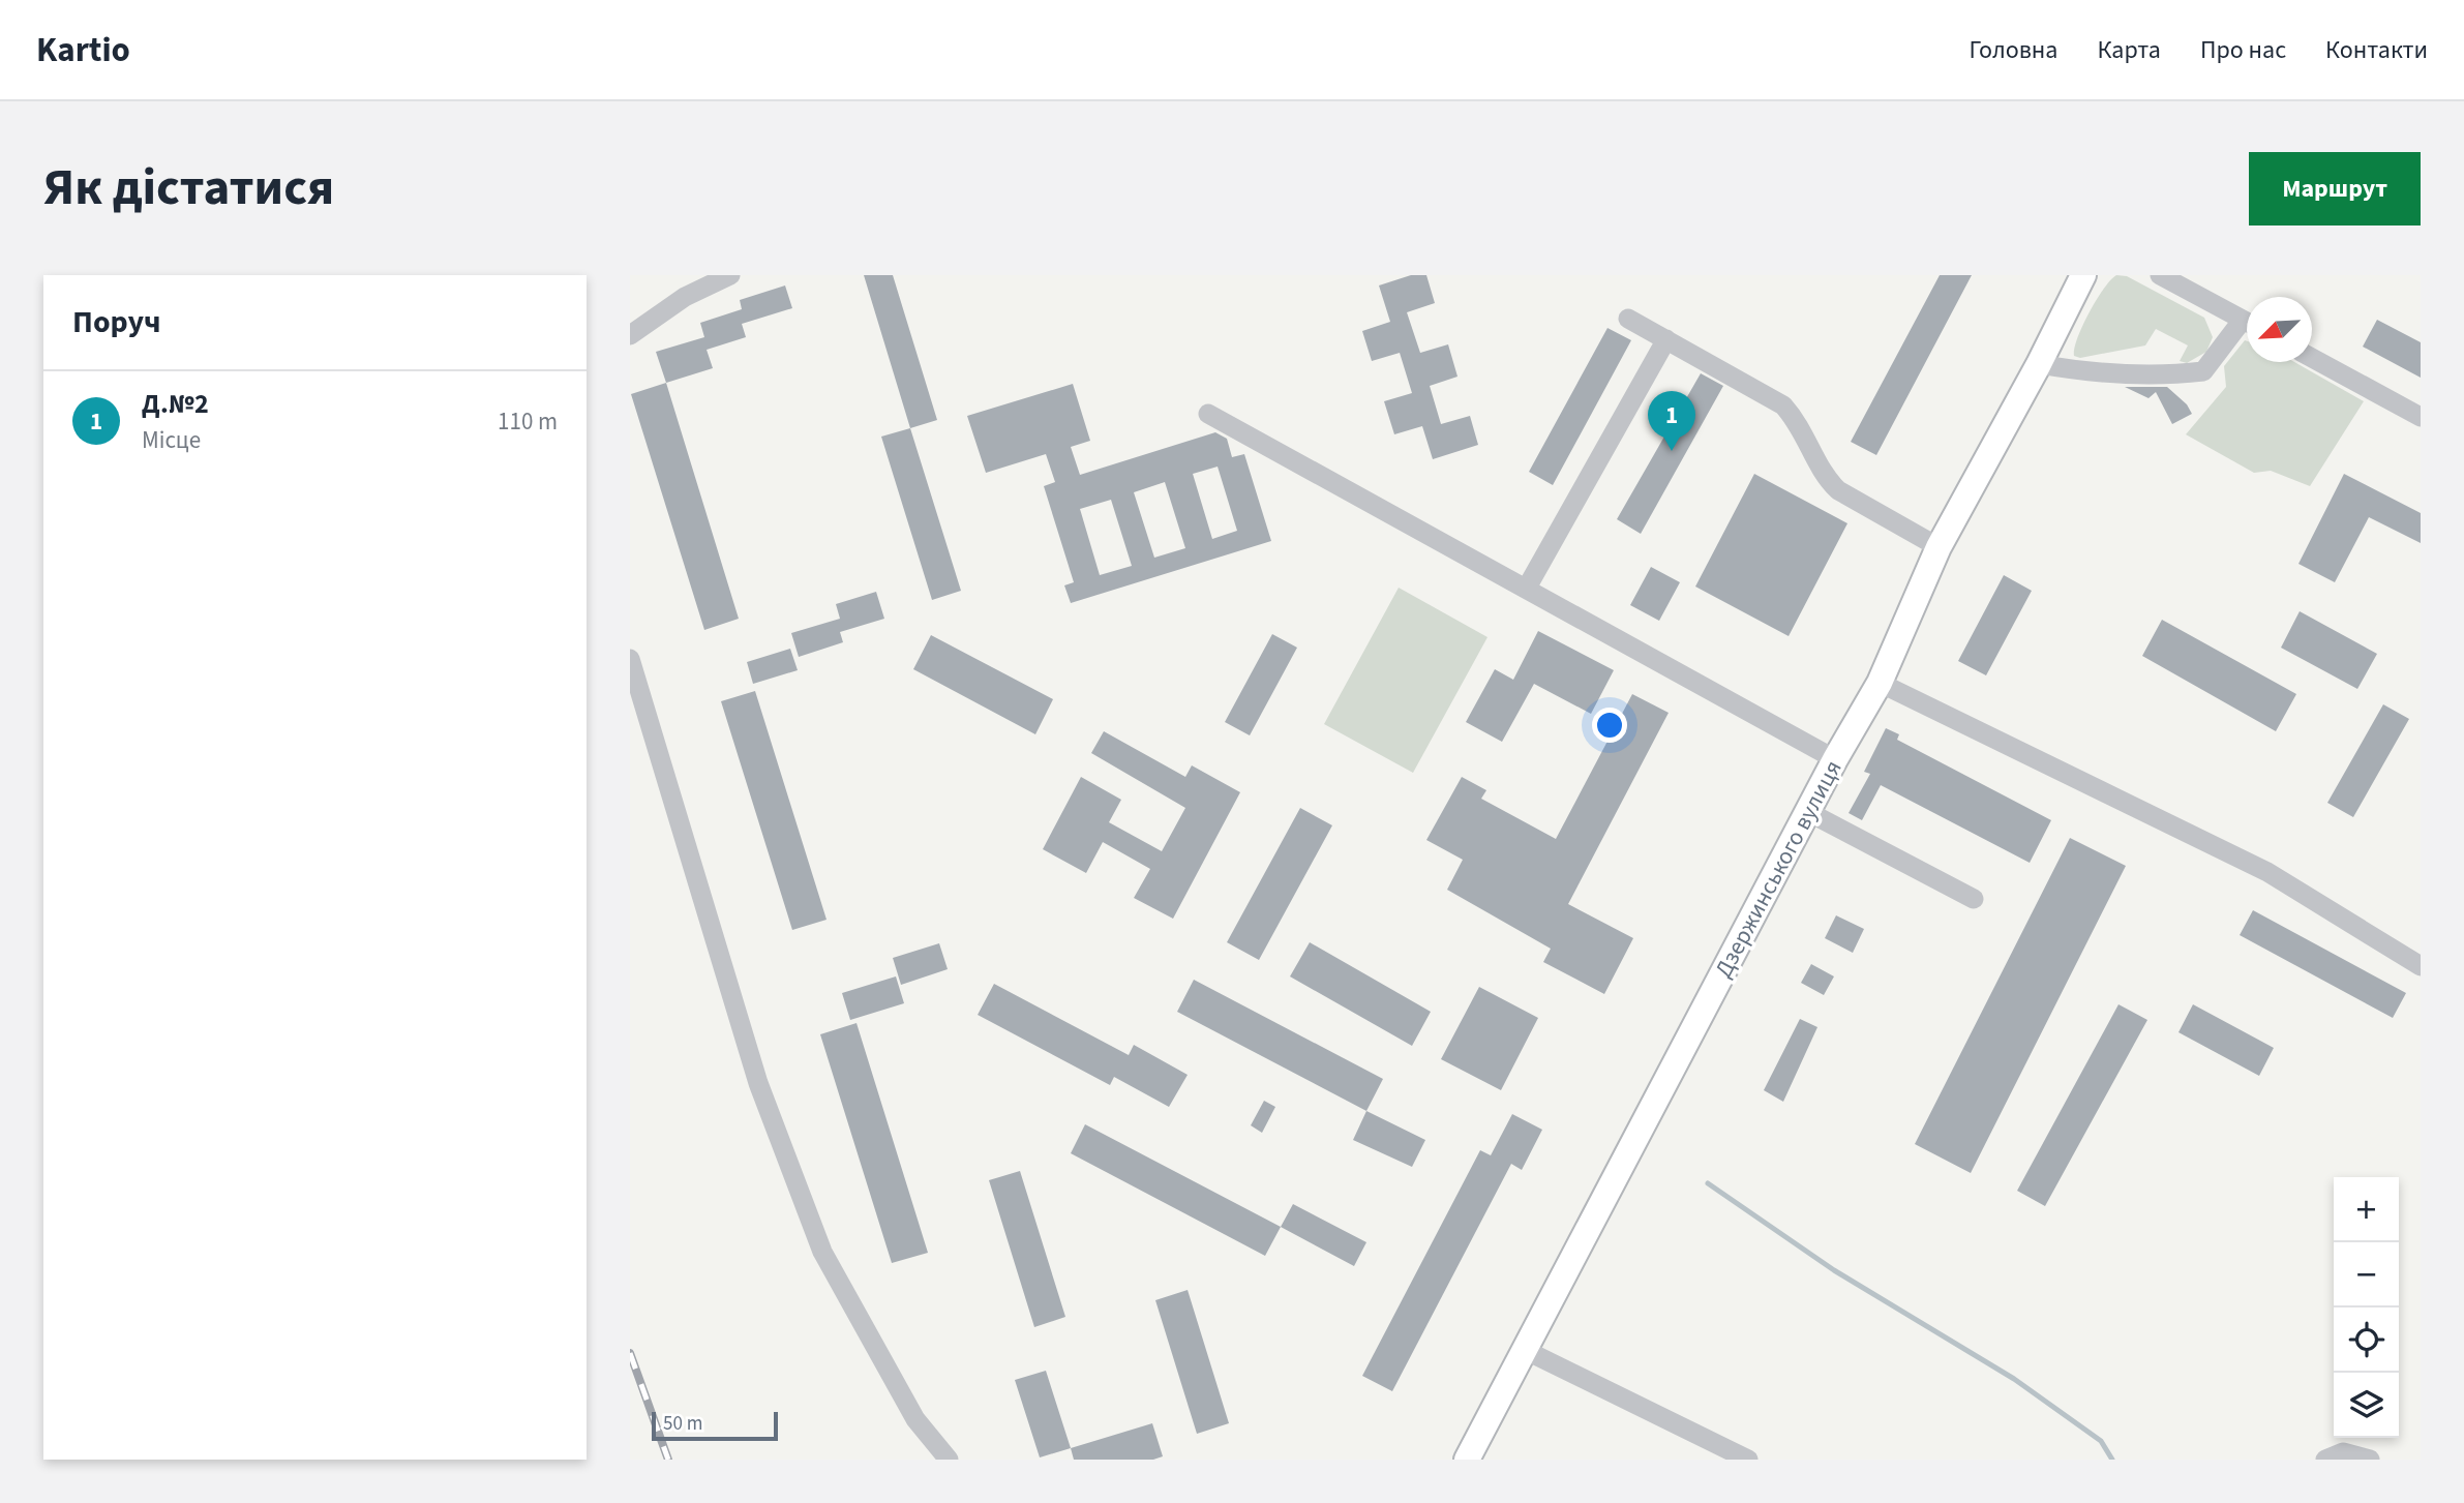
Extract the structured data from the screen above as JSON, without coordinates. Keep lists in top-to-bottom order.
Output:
{
  "streets": {
    "main road": ["Дзержинського вулиця"]
  },
  "scale_bar": "50 m",
  "north": "bottom left",
  "page": {
    "header": "Kartio",
    "nav": [
      "Головна",
      "Карта",
      "Про нас",
      "Контакти"
    ],
    "title": "Як дістатися",
    "buttons": "Маршрут",
    "heading": "Поруч",
    "list": [
      {
        "mark": "1",
        "name": "Д.№2",
        "note": "Місце",
        "value": "110 m"
      }
    ],
    "pins": "1",
    "map_buttons": ["+", "−"],
    "scale": "50 m"
  }
}
